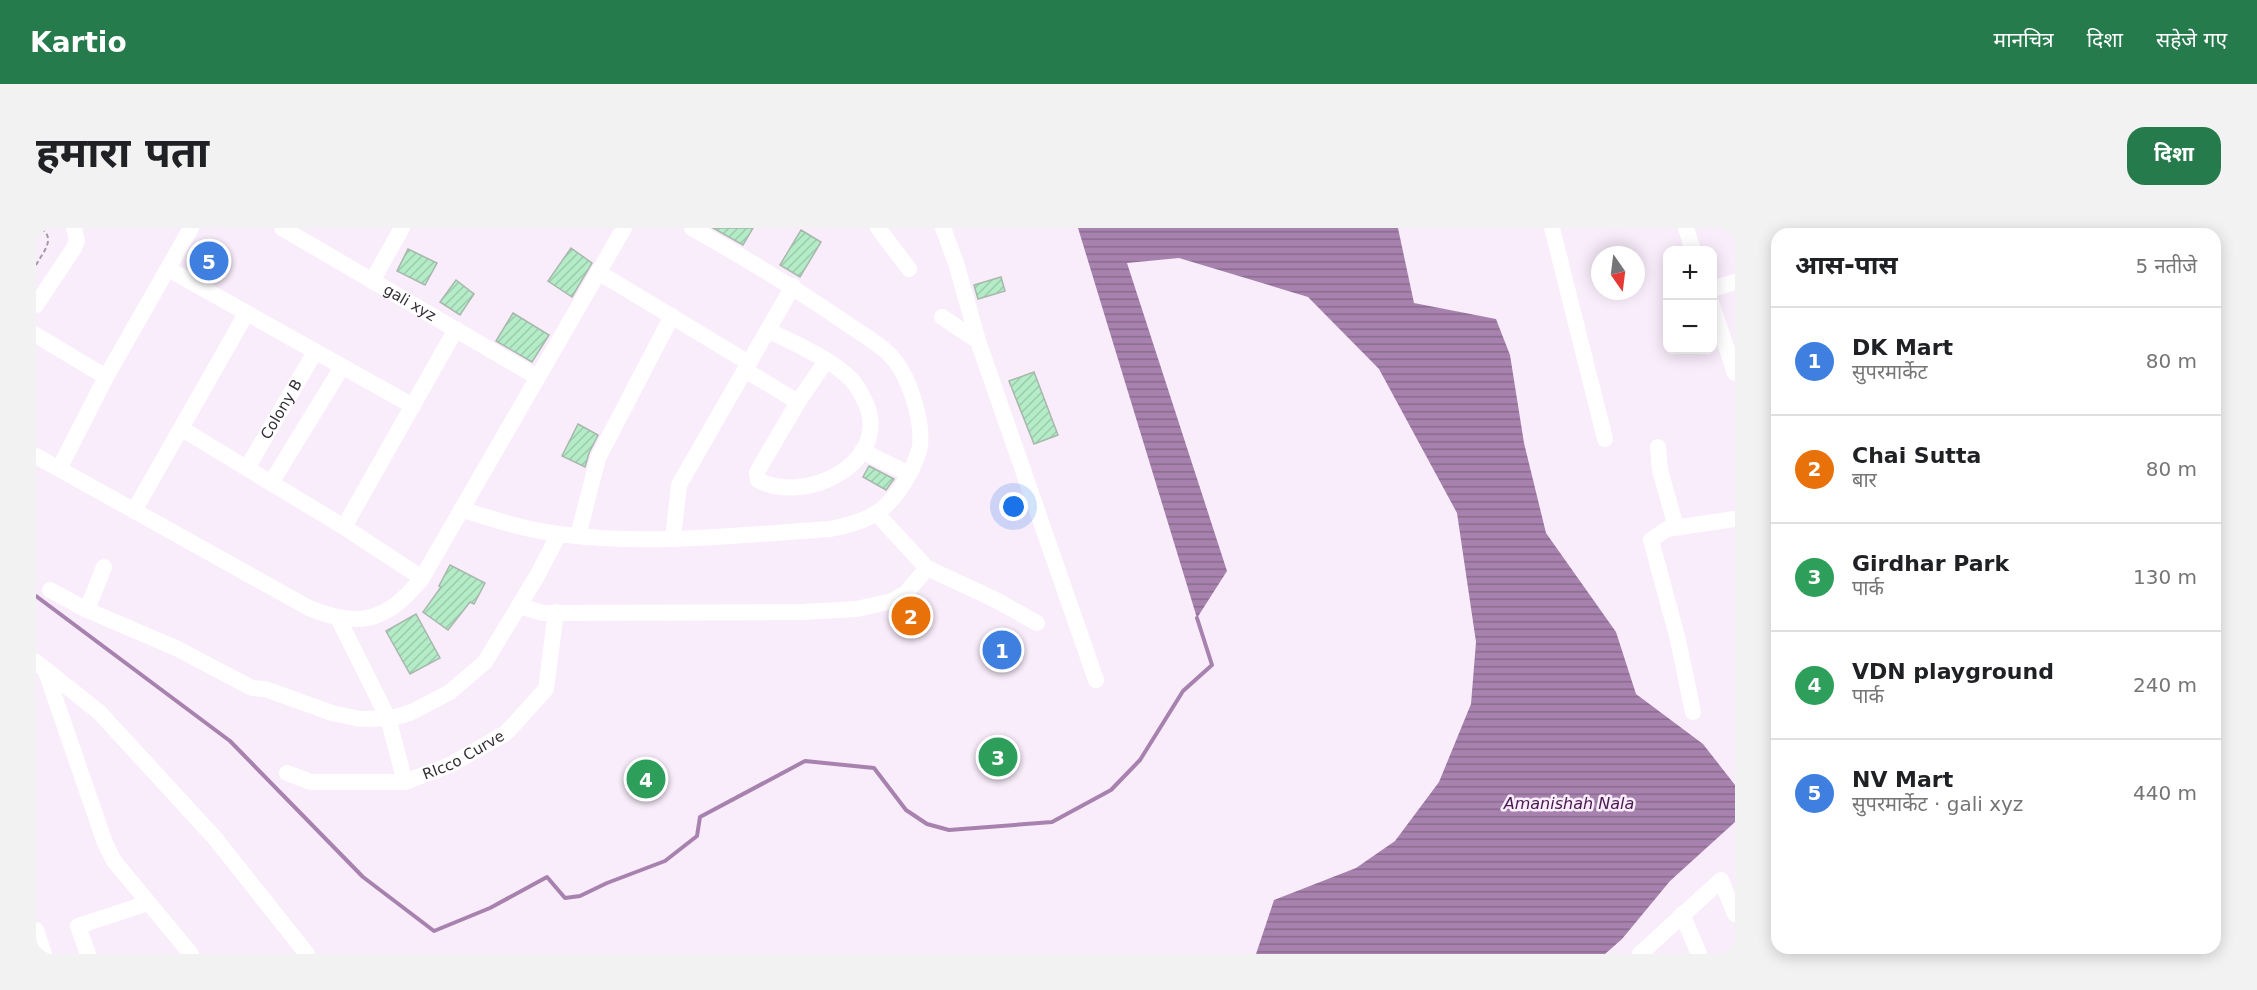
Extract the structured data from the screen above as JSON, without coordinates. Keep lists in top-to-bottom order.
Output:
{
  "streets": {
    "street": ["gali xyz", "Colony B", "RIcco Curve"]
  },
  "water": ["Amanishah Nala"],
  "north": "bottom",
  "page": {
    "header": "Kartio",
    "nav": ["मानचित्र", "दिशा", "सहेजे गए"],
    "buttons": "दिशा",
    "title": "हमारा पता",
    "heading": ["आस-पास", "5 नतीजे"],
    "pins": [
      "5",
      "2",
      "1",
      "3",
      "4"
    ],
    "map_buttons": ["+", "−"],
    "list": [
      {
        "mark": "1",
        "name": "DK Mart",
        "note": "सुपरमार्केट",
        "value": "80 m"
      },
      {
        "mark": "2",
        "name": "Chai Sutta",
        "note": "बार",
        "value": "80 m"
      },
      {
        "mark": "3",
        "name": "Girdhar Park",
        "note": "पार्क",
        "value": "130 m"
      },
      {
        "mark": "4",
        "name": "VDN playground",
        "note": "पार्क",
        "value": "240 m"
      },
      {
        "mark": "5",
        "name": "NV Mart",
        "note": "सुपरमार्केट · gali xyz",
        "value": "440 m"
      }
    ]
  }
}
